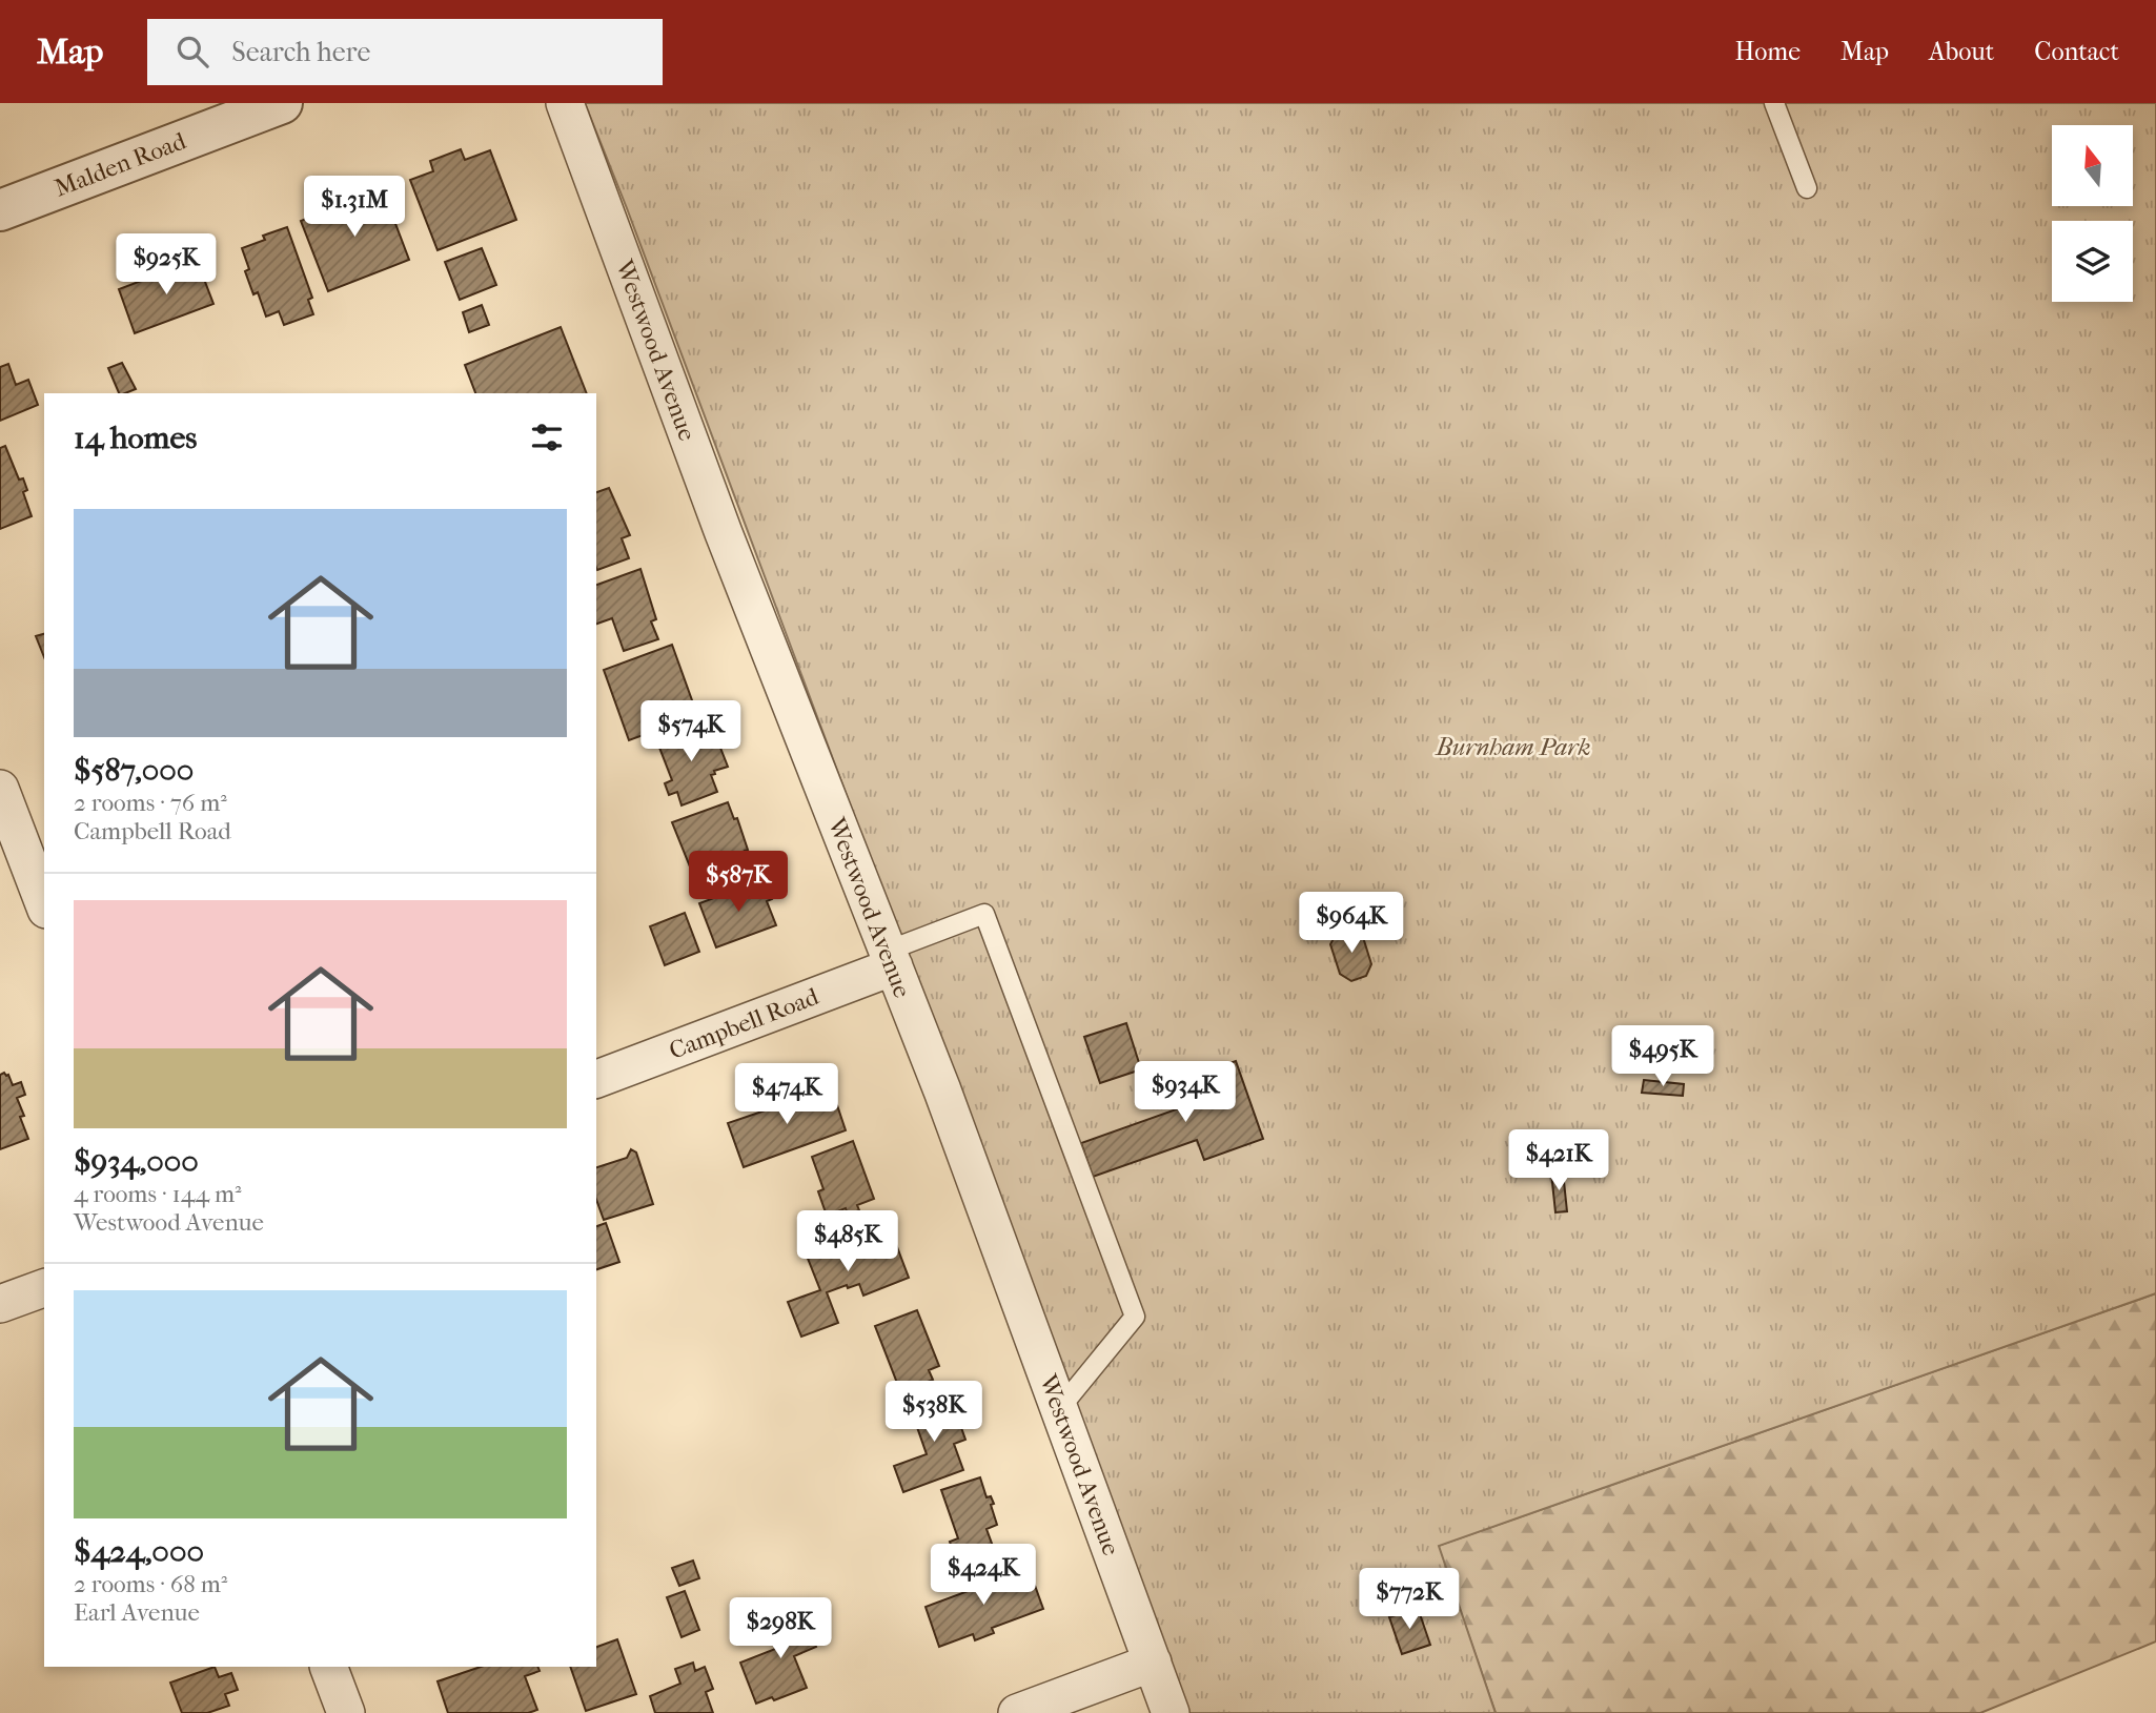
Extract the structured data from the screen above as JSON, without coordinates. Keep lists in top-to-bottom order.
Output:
{
  "streets": {
    "street": ["Malden Road", "Westwood Avenue", "Campbell Road"]
  },
  "crossings": [
    ["Westwood Avenue", "Campbell Road"]
  ],
  "parks": ["Burnham Park"],
  "north": "top",
  "page": {
    "header": "Map",
    "search": "Search here",
    "nav": [
      "Home",
      "Map",
      "About",
      "Contact"
    ],
    "price": [
      "$1.31M",
      "$925K",
      "$574K",
      "$587K",
      "$964K",
      "$495K",
      "$934K",
      "$474K",
      "$421K",
      "$485K",
      "$538K",
      "$424K",
      "$772K",
      "$298K"
    ],
    "heading": "14 homes",
    "list": [
      {
        "name": "$587,000",
        "note": "2 rooms · 76 m² · Campbell Road"
      },
      {
        "name": "$934,000",
        "note": "4 rooms · 144 m² · Westwood Avenue"
      },
      {
        "name": "$424,000",
        "note": "2 rooms · 68 m² · Earl Avenue"
      }
    ]
  }
}
